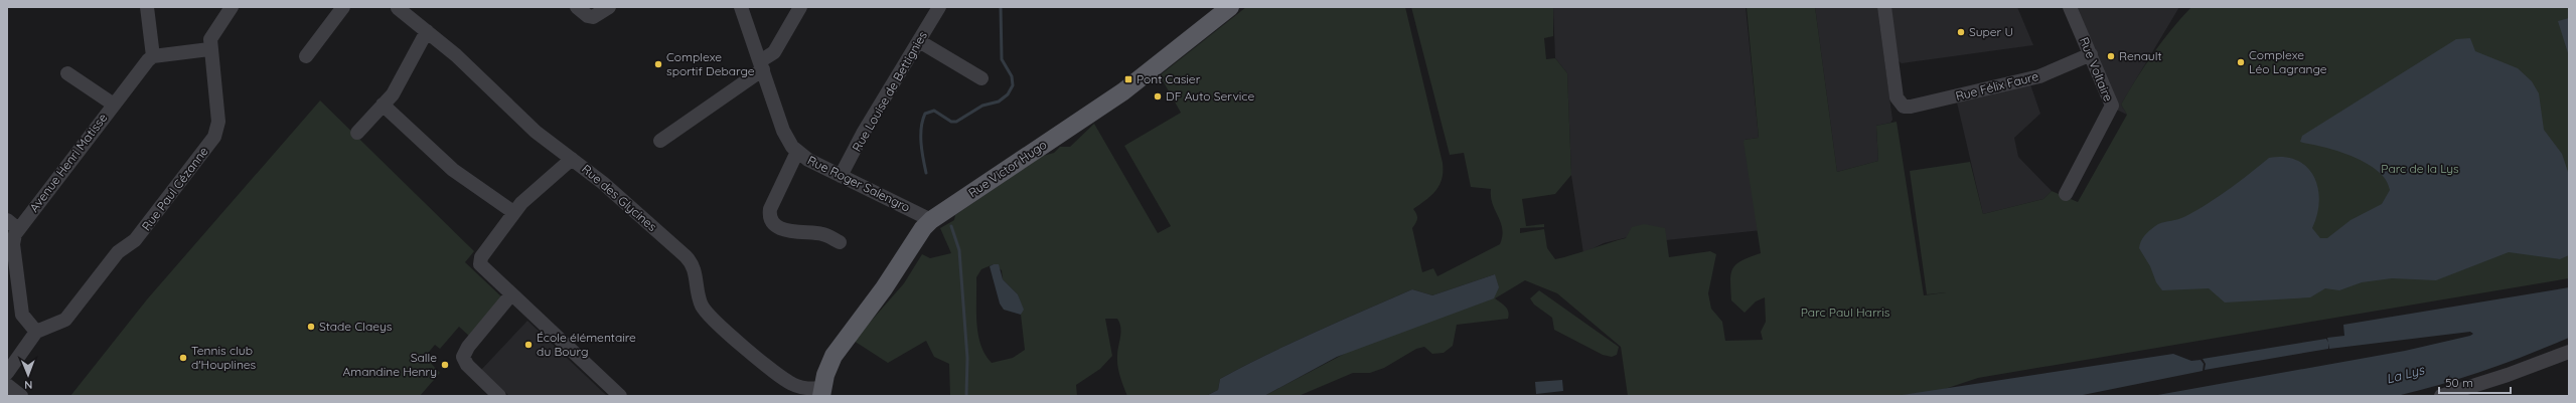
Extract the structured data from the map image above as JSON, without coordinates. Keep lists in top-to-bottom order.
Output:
{
  "streets": {
    "main road": ["Rue Victor Hugo"],
    "street": [
      "Rue Voltaire",
      "Rue Félix Faure",
      "Rue Louise de Bettignies",
      "Avenue Henri Matisse",
      "Rue Roger Salengro",
      "Rue Paul Cézanne",
      "Rue des Glycines"
    ]
  },
  "crossings": [
    ["Rue Voltaire", "Rue Félix Faure"],
    ["Rue Louise de Bettignies", "Rue Roger Salengro"],
    ["Avenue Henri Matisse", "Rue Paul Cézanne"],
    ["Rue Victor Hugo", "Rue Roger Salengro"],
    ["Rue Victor Hugo", "Rue des Glycines"]
  ],
  "water": ["La Lys"],
  "parks": ["Parc de la Lys", "Parc Paul Harris"],
  "places": {
    "other": [
      "Super U",
      "Renault",
      "Complexe Léo Lagrange",
      "Complexe sportif Debarge",
      "DF Auto Service",
      "Stade Claeys",
      "École élémentaire du Bourg",
      "Tennis club d'Houplines",
      "Salle Amandine Henry"
    ],
    "transit": ["Pont Casier"]
  },
  "scale_bar": "50 m",
  "north": "bottom"
}
